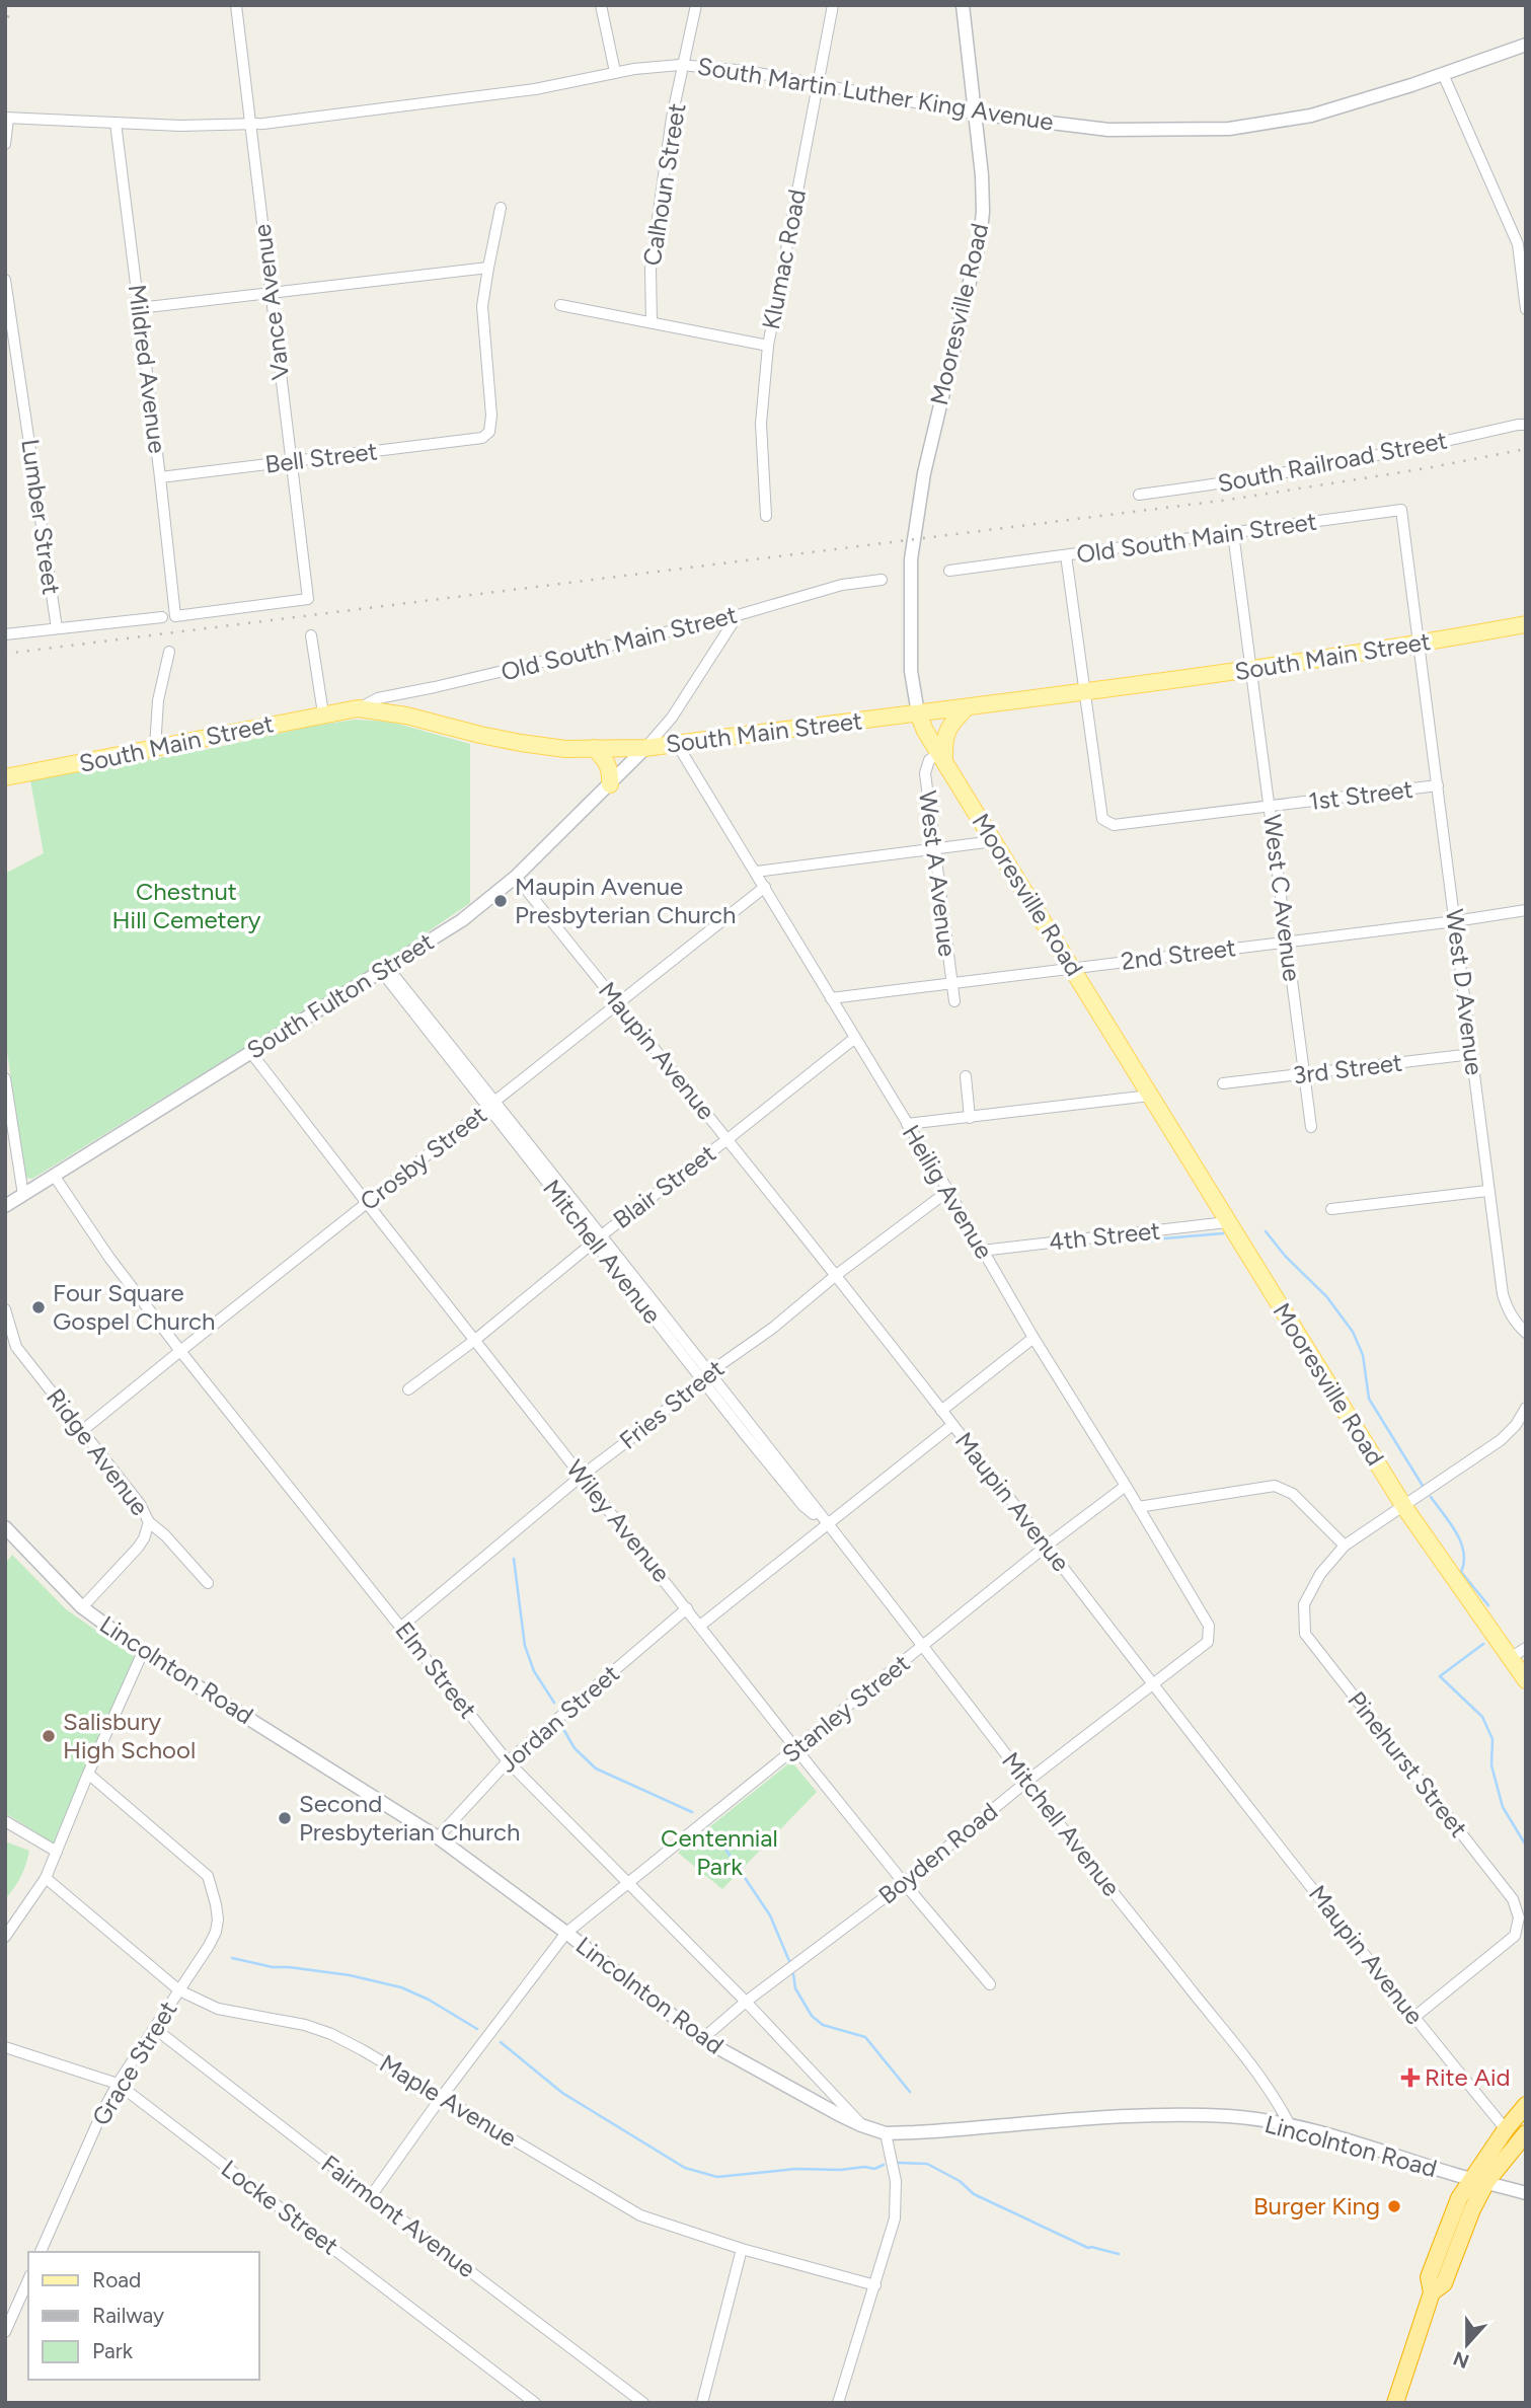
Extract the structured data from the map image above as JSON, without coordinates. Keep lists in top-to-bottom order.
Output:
{
  "streets": {
    "main road": ["Mooresville Road", "South Main Street"],
    "street": [
      "South Martin Luther King Avenue",
      "Calhoun Street",
      "Klumac Road",
      "Vance Avenue",
      "Mildred Avenue",
      "Bell Street",
      "South Railroad Street",
      "Lumber Street",
      "Old South Main Street",
      "1st Street",
      "West A Avenue",
      "West C Avenue",
      "2nd Street",
      "West D Avenue",
      "South Fulton Street",
      "Maupin Avenue",
      "3rd Street",
      "Crosby Street",
      "Blair Street",
      "Heilig Avenue",
      "4th Street",
      "Mitchell Avenue",
      "Fries Street",
      "Ridge Avenue",
      "Wiley Avenue",
      "Lincolnton Road",
      "Elm Street",
      "Stanley Street",
      "Jordan Street",
      "Pinehurst Street",
      "Boyden Road",
      "Grace Street",
      "Maple Avenue",
      "Locke Street",
      "Fairmont Avenue"
    ]
  },
  "crossings": [
    ["South Martin Luther King Avenue", "Calhoun Street"],
    ["South Martin Luther King Avenue", "Klumac Road"],
    ["South Martin Luther King Avenue", "Vance Avenue"],
    ["South Martin Luther King Avenue", "Mooresville Road"],
    ["South Martin Luther King Avenue", "Mildred Avenue"],
    ["Vance Avenue", "Mildred Avenue"],
    ["Vance Avenue", "Bell Street"],
    ["Mooresville Road", "South Main Street"],
    ["Mooresville Road", "West A Avenue"],
    ["Mooresville Road", "2nd Street"],
    ["Mooresville Road", "4th Street"],
    ["Mooresville Road", "Pinehurst Street"],
    ["Mildred Avenue", "Bell Street"],
    ["Old South Main Street", "South Main Street"],
    ["Old South Main Street", "West C Avenue"],
    ["Old South Main Street", "West D Avenue"],
    ["South Main Street", "1st Street"],
    ["South Main Street", "West C Avenue"],
    ["South Main Street", "West D Avenue"],
    ["South Main Street", "South Fulton Street"],
    ["South Main Street", "Heilig Avenue"],
    ["1st Street", "West C Avenue"],
    ["1st Street", "West D Avenue"],
    ["West A Avenue", "2nd Street"],
    ["West C Avenue", "2nd Street"],
    ["West C Avenue", "3rd Street"],
    ["2nd Street", "West D Avenue"],
    ["2nd Street", "Heilig Avenue"],
    ["West D Avenue", "3rd Street"],
    ["South Fulton Street", "Maupin Avenue"],
    ["South Fulton Street", "Mitchell Avenue"],
    ["South Fulton Street", "Wiley Avenue"],
    ["South Fulton Street", "Elm Street"],
    ["Maupin Avenue", "Crosby Street"],
    ["Maupin Avenue", "Blair Street"],
    ["Maupin Avenue", "Fries Street"],
    ["Maupin Avenue", "Stanley Street"],
    ["Maupin Avenue", "Pinehurst Street"],
    ["Maupin Avenue", "Boyden Road"],
    ["Crosby Street", "Heilig Avenue"],
    ["Crosby Street", "Mitchell Avenue"],
    ["Crosby Street", "Ridge Avenue"],
    ["Crosby Street", "Wiley Avenue"],
    ["Crosby Street", "Elm Street"],
    ["Blair Street", "Heilig Avenue"],
    ["Blair Street", "Mitchell Avenue"],
    ["Blair Street", "Wiley Avenue"],
    ["Heilig Avenue", "4th Street"],
    ["Heilig Avenue", "Fries Street"],
    ["Heilig Avenue", "Stanley Street"],
    ["Heilig Avenue", "Boyden Road"],
    ["Mitchell Avenue", "Fries Street"],
    ["Mitchell Avenue", "Lincolnton Road"],
    ["Mitchell Avenue", "Stanley Street"],
    ["Mitchell Avenue", "Boyden Road"],
    ["Fries Street", "Wiley Avenue"],
    ["Fries Street", "Elm Street"],
    ["Wiley Avenue", "Stanley Street"],
    ["Wiley Avenue", "Jordan Street"],
    ["Wiley Avenue", "Boyden Road"],
    ["Lincolnton Road", "Elm Street"],
    ["Lincolnton Road", "Stanley Street"],
    ["Lincolnton Road", "Jordan Street"],
    ["Lincolnton Road", "Boyden Road"],
    ["Elm Street", "Stanley Street"],
    ["Elm Street", "Jordan Street"],
    ["Elm Street", "Boyden Road"],
    ["Stanley Street", "Maple Avenue"],
    ["Stanley Street", "Fairmont Avenue"],
    ["Grace Street", "Maple Avenue"],
    ["Grace Street", "Locke Street"],
    ["Grace Street", "Fairmont Avenue"]
  ],
  "parks": ["Chestnut Hill Cemetery", "Centennial Park"],
  "places": {
    "other": [
      "Maupin Avenue Presbyterian Church",
      "Four Square Gospel Church",
      "Salisbury High School",
      "Second Presbyterian Church",
      "Burger King"
    ],
    "health": ["Rite Aid"]
  },
  "legend": ["Road", "Railway", "Park"],
  "north": "bottom"
}
